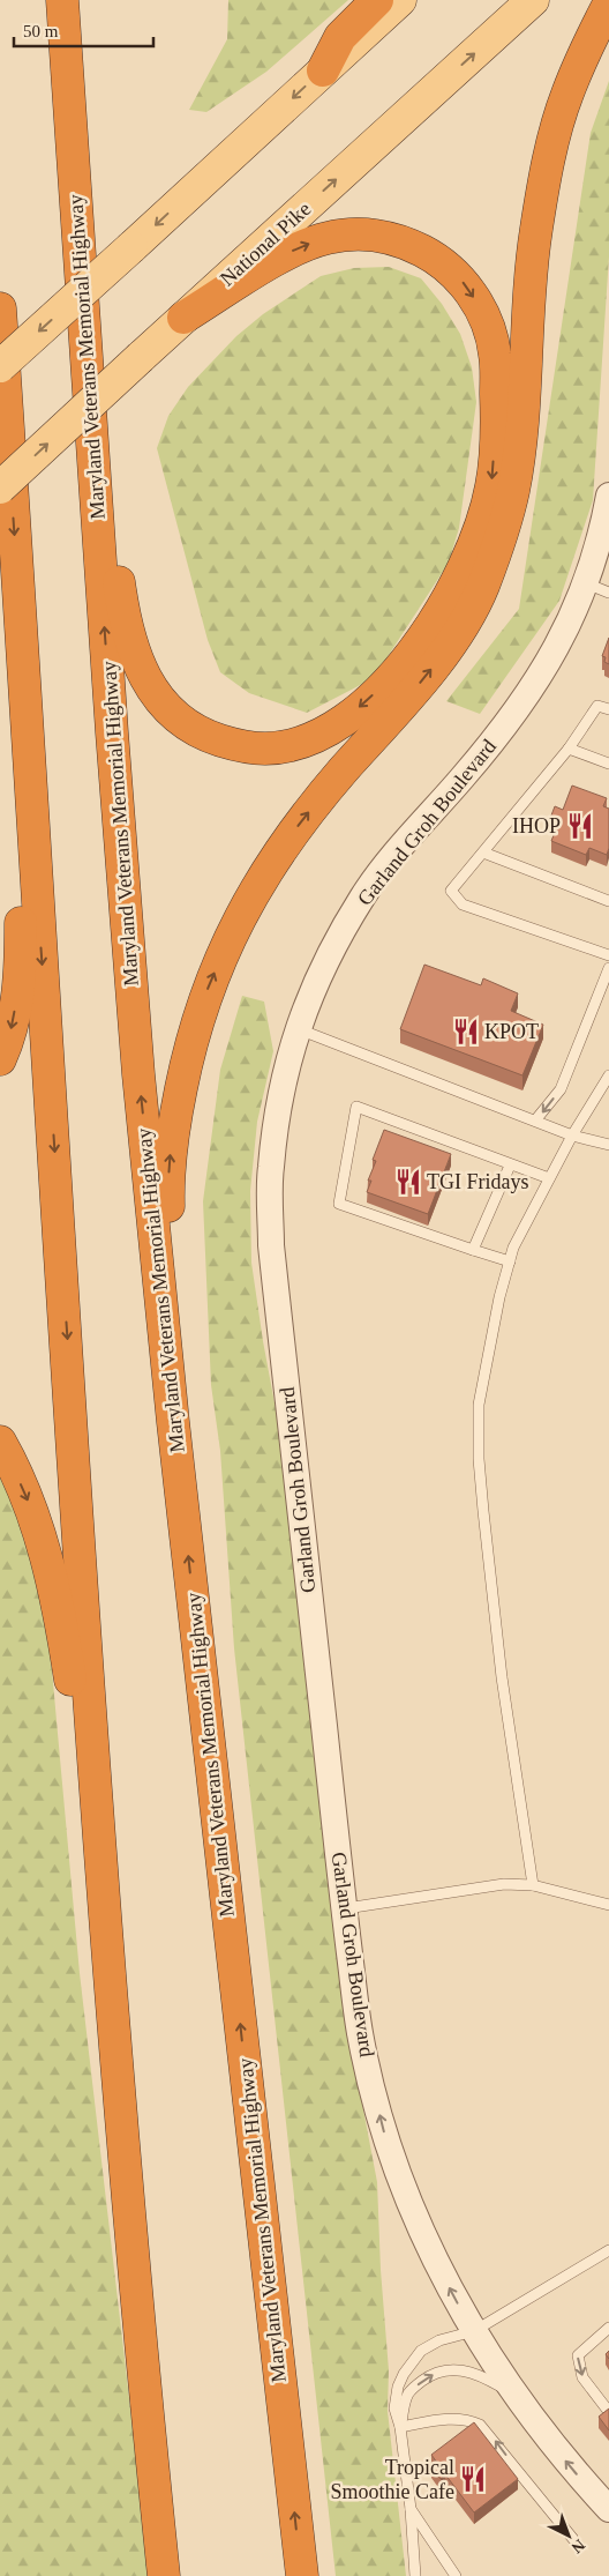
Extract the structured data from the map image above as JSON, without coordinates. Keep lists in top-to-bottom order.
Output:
{
  "streets": {
    "highway": ["Maryland Veterans Memorial Highway"],
    "main road": ["National Pike"],
    "street": ["Garland Groh Boulevard"]
  },
  "places": {
    "restaurant": [
      "IHOP",
      "KPOT",
      "TGI Fridays",
      "Tropical Smoothie Cafe"
    ]
  },
  "scale_bar": "50 m",
  "north": "bottom right"
}
